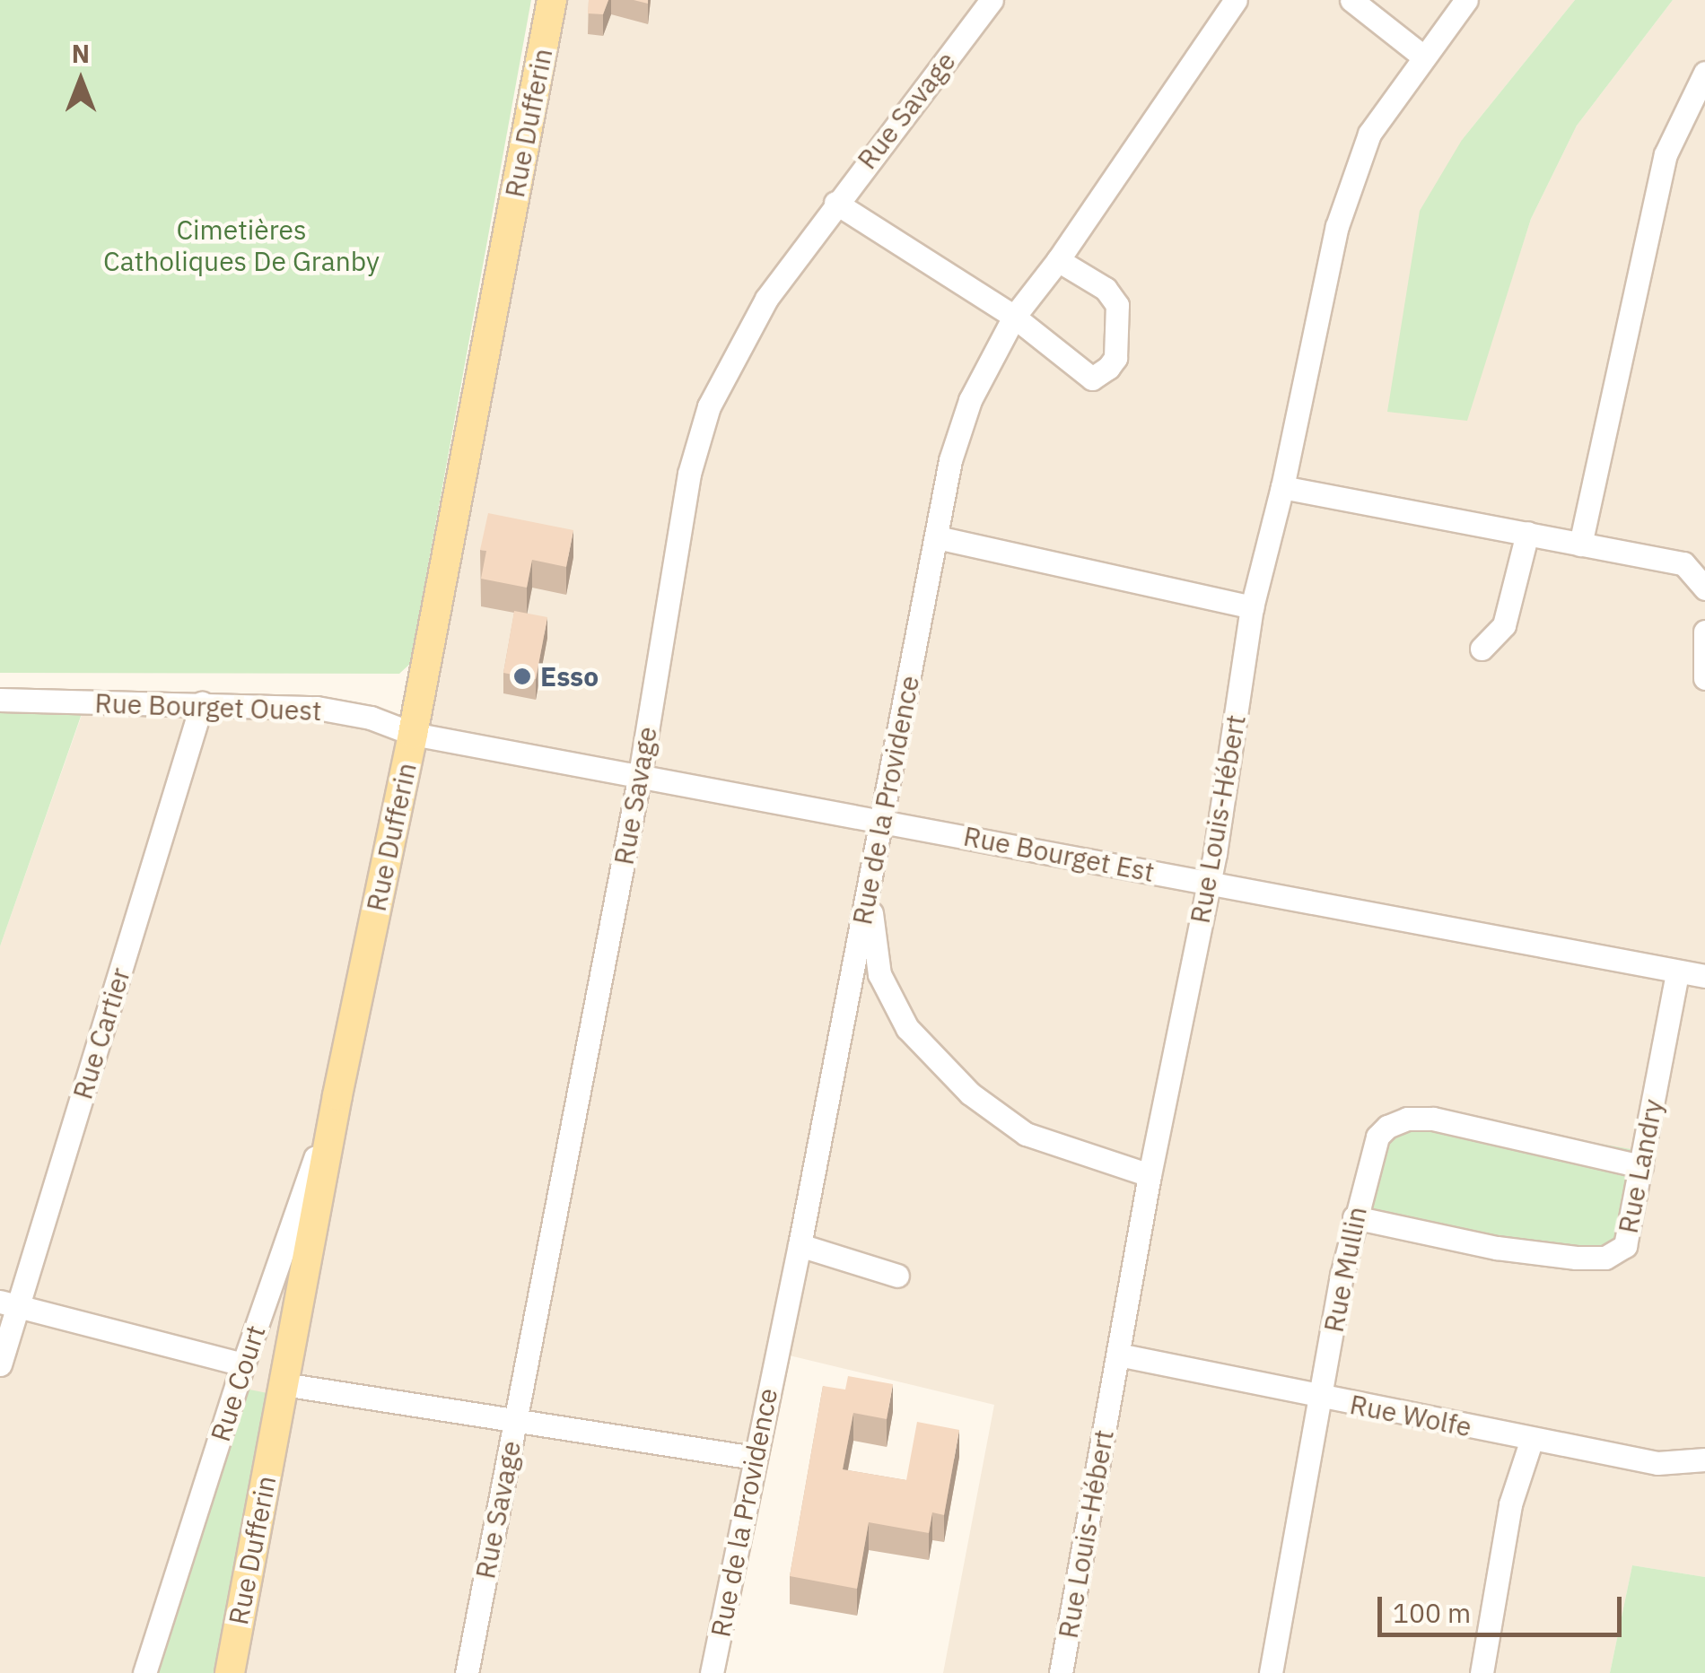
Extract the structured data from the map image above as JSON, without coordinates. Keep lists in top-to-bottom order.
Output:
{
  "streets": {
    "main road": ["Rue Dufferin"],
    "street": [
      "Rue Savage",
      "Rue Bourget Ouest",
      "Rue de la Providence",
      "Rue Louis-Hébert",
      "Rue Bourget Est",
      "Rue Cartier",
      "Rue Landry",
      "Rue Mullin",
      "Rue Court",
      "Rue Wolfe"
    ]
  },
  "crossings": [
    ["Rue Savage", "Rue Bourget Est"],
    ["Rue Dufferin", "Rue Bourget Ouest"],
    ["Rue Dufferin", "Rue Bourget Est"],
    ["Rue Dufferin", "Rue Court"],
    ["Rue Bourget Ouest", "Rue Bourget Est"],
    ["Rue Bourget Ouest", "Rue Cartier"],
    ["Rue de la Providence", "Rue Bourget Est"],
    ["Rue Louis-Hébert", "Rue Bourget Est"],
    ["Rue Louis-Hébert", "Rue Wolfe"],
    ["Rue Bourget Est", "Rue Landry"],
    ["Rue Landry", "Rue Mullin"],
    ["Rue Mullin", "Rue Wolfe"]
  ],
  "parks": ["Cimetières Catholiques De Granby"],
  "places": ["Esso"],
  "scale_bar": "100 m",
  "north": "top"
}
